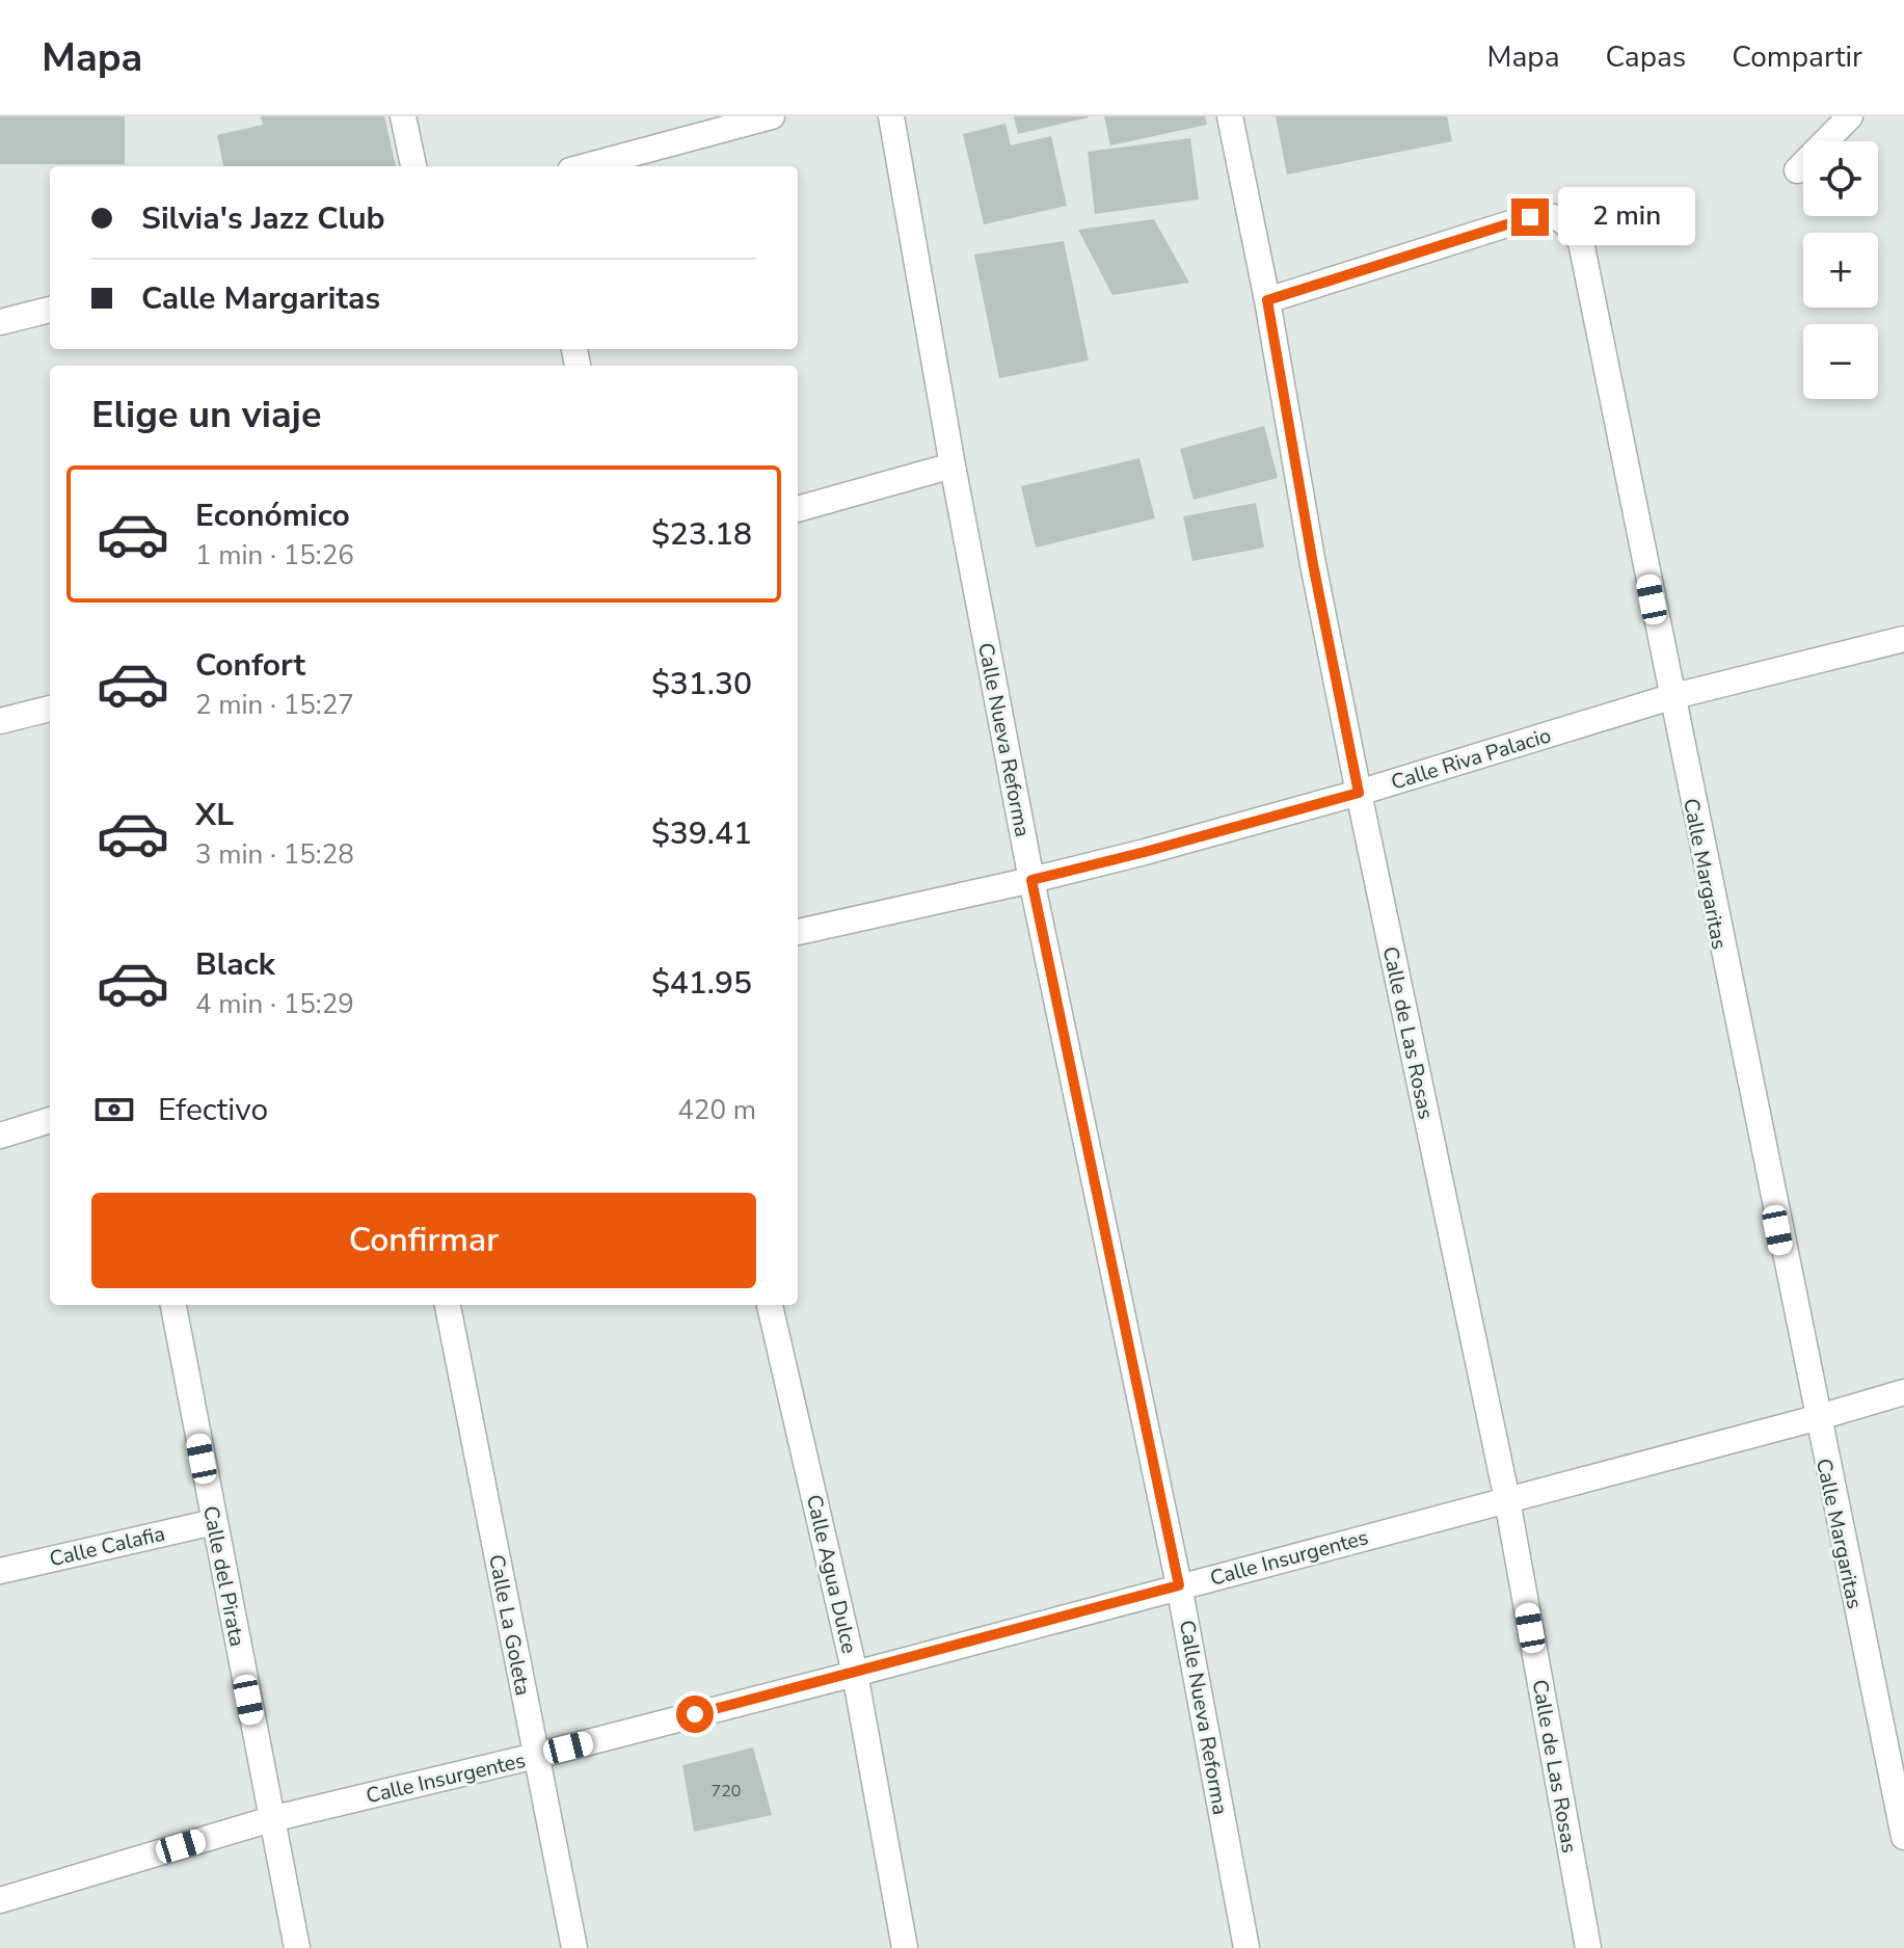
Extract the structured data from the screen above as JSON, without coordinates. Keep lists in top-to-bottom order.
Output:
{
  "streets": {
    "street": [
      "Calle Nueva Reforma",
      "Calle Riva Palacio",
      "Calle Margaritas",
      "Calle de Las Rosas",
      "Calle Calafia",
      "Calle Insurgentes",
      "Calle Agua Dulce",
      "Calle del Pirata",
      "Calle La Goleta"
    ]
  },
  "crossings": [
    ["Calle Nueva Reforma", "Calle Riva Palacio"],
    ["Calle Nueva Reforma", "Calle Insurgentes"],
    ["Calle Riva Palacio", "Calle Margaritas"],
    ["Calle Riva Palacio", "Calle de Las Rosas"],
    ["Calle Margaritas", "Calle de Las Rosas"],
    ["Calle Margaritas", "Calle Insurgentes"],
    ["Calle de Las Rosas", "Calle Insurgentes"],
    ["Calle Calafia", "Calle del Pirata"],
    ["Calle Insurgentes", "Calle Agua Dulce"],
    ["Calle Insurgentes", "Calle del Pirata"],
    ["Calle Insurgentes", "Calle La Goleta"]
  ],
  "house_numbers": ["720"],
  "page": {
    "header": "Mapa",
    "nav": ["Mapa", "Capas", "Compartir"],
    "map_buttons": ["+", "−"],
    "banner": ["Silvia's Jazz Club", "Calle Margaritas"],
    "bubble": "2 min",
    "heading": "Elige un viaje",
    "list": [
      {
        "name": "Económico",
        "note": "1 min · 15:26",
        "value": "$23.18"
      },
      {
        "name": "Confort",
        "note": "2 min · 15:27",
        "value": "$31.30"
      },
      {
        "name": "XL",
        "note": "3 min · 15:28",
        "value": "$39.41"
      },
      {
        "name": "Black",
        "note": "4 min · 15:29",
        "value": "$41.95"
      }
    ],
    "pay": ["Efectivo", "420 m"],
    "buttons": "Confirmar"
  }
}
